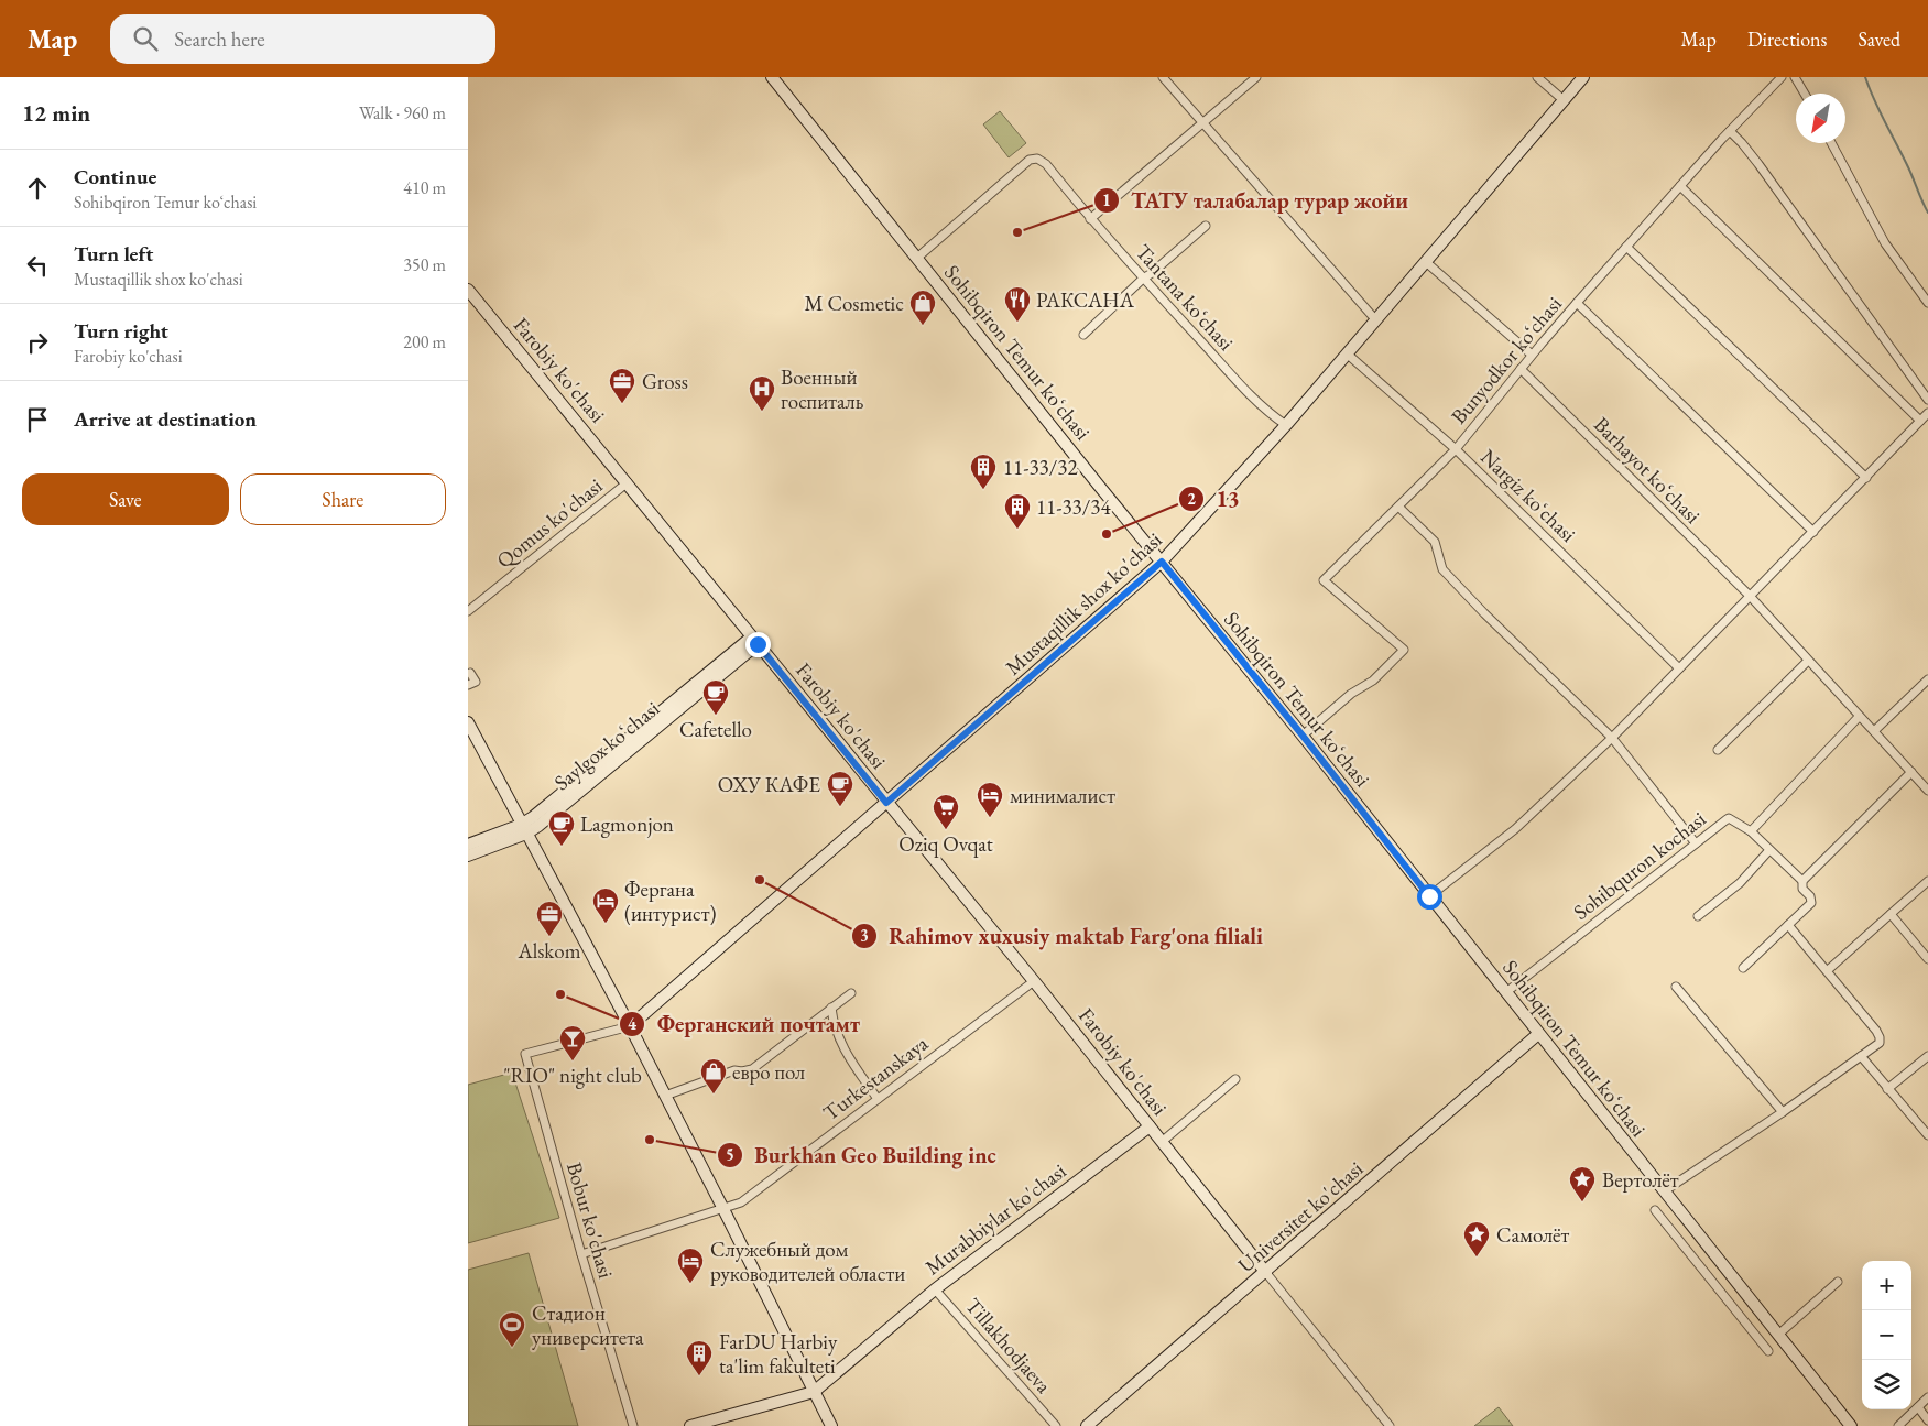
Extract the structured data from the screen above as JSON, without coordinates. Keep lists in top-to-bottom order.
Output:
{
  "streets": {
    "main road": [
      "Sohibqiron Temur koʻchasi",
      "Farobiy ko'chasi",
      "Mustaqillik shox ko'chasi",
      "Saylgox koʻchasi",
      "Universitet ko'chasi",
      "Murabbiylar ko'chasi"
    ],
    "street": [
      "Tantana koʻchasi",
      "Bunyodkor koʻchasi",
      "Barhayot koʻchasi",
      "Nargiz koʻchasi",
      "Qomus ko'chasi",
      "Sohibquron kochasi",
      "Turkestanskaya",
      "Bobur ko'chasi",
      "Tillakhodjaeva"
    ]
  },
  "crossings": [
    ["Tantana koʻchasi", "Sohibqiron Temur koʻchasi"],
    ["Tantana koʻchasi", "Mustaqillik shox ko'chasi"],
    ["Sohibqiron Temur koʻchasi", "Bunyodkor koʻchasi"],
    ["Sohibqiron Temur koʻchasi", "Mustaqillik shox ko'chasi"],
    ["Sohibqiron Temur koʻchasi", "Sohibquron kochasi"],
    ["Sohibqiron Temur koʻchasi", "Universitet ko'chasi"],
    ["Bunyodkor koʻchasi", "Barhayot koʻchasi"],
    ["Bunyodkor koʻchasi", "Nargiz koʻchasi"],
    ["Farobiy ko'chasi", "Qomus ko'chasi"],
    ["Farobiy ko'chasi", "Mustaqillik shox ko'chasi"],
    ["Farobiy ko'chasi", "Saylgox koʻchasi"],
    ["Farobiy ko'chasi", "Turkestanskaya"],
    ["Farobiy ko'chasi", "Universitet ko'chasi"],
    ["Farobiy ko'chasi", "Murabbiylar ko'chasi"],
    ["Nargiz koʻchasi", "Mustaqillik shox ko'chasi"],
    ["Mustaqillik shox ko'chasi", "Bobur ko'chasi"],
    ["Turkestanskaya", "Bobur ko'chasi"],
    ["Murabbiylar ko'chasi", "Tillakhodjaeva"]
  ],
  "places": {
    "other": [
      "ТАТУ талабалар турар жойи",
      "13",
      "Rahimov xuxusiy maktab Farg'ona filiali",
      "Ферганский почтамт",
      "Burkhan Geo Building inc"
    ],
    "restaurant": ["РАКСАНА"],
    "shop": ["M Cosmetic", "евро пол"],
    "office": ["Gross", "Alskom"],
    "hospital": ["Военный госпиталь"],
    "building": ["11-33/32", "11-33/34", "FarDU Harbiy ta'lim fakulteti"],
    "cafe": ["Cafetello", "ОХУ КАФЕ", "Lagmonjon"],
    "hotel": ["минималист", "Фергана (интурист)", "Служебный дом руководителей области"],
    "supermarket": ["Oziq Ovqat"],
    "bar": ["\"RIO\" night club"],
    "place": ["Вертолёт", "Самолёт"],
    "sports": ["Стадион университета"]
  },
  "north": "bottom left",
  "page": {
    "header": "Map",
    "search": "Search here",
    "nav": ["Map", "Directions", "Saved"],
    "heading": ["12 min", "Walk · 960 m"],
    "list": [
      ["Continue", "Sohibqiron Temur koʻchasi", "410 m"],
      ["Turn left", "Mustaqillik shox ko'chasi", "350 m"],
      ["Turn right", "Farobiy ko'chasi", "200 m"],
      "Arrive at destination"
    ],
    "buttons": ["Save", "Share"],
    "map_buttons": ["+", "−"]
  }
}
